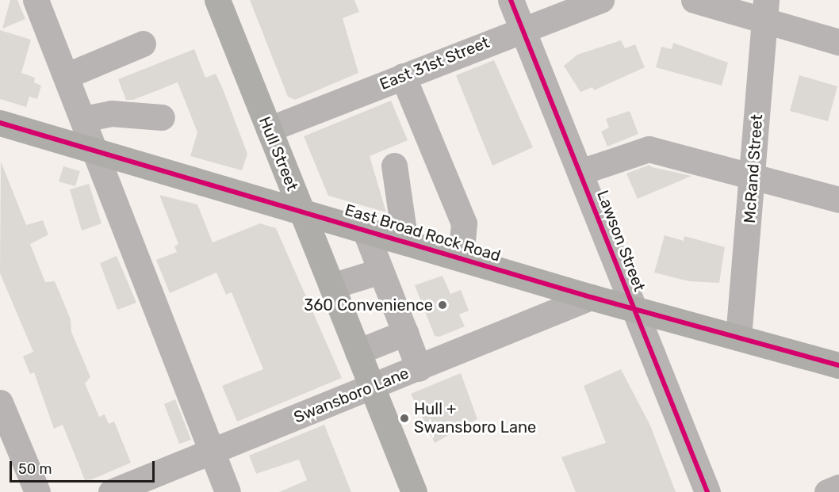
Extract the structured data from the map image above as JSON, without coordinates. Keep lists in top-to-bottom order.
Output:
{
  "streets": {
    "main road": ["Hull Street", "East Broad Rock Road"],
    "street": [
      "East 31st Street",
      "McRand Street",
      "Lawson Street",
      "Swansboro Lane"
    ]
  },
  "crossings": [
    ["East 31st Street", "Hull Street"],
    ["East 31st Street", "Lawson Street"],
    ["Hull Street", "East Broad Rock Road"],
    ["Hull Street", "Swansboro Lane"],
    ["McRand Street", "East Broad Rock Road"],
    ["East Broad Rock Road", "Lawson Street"],
    ["East Broad Rock Road", "Swansboro Lane"]
  ],
  "places": ["360 Convenience", "Hull + Swansboro Lane"],
  "scale_bar": "50 m"
}
